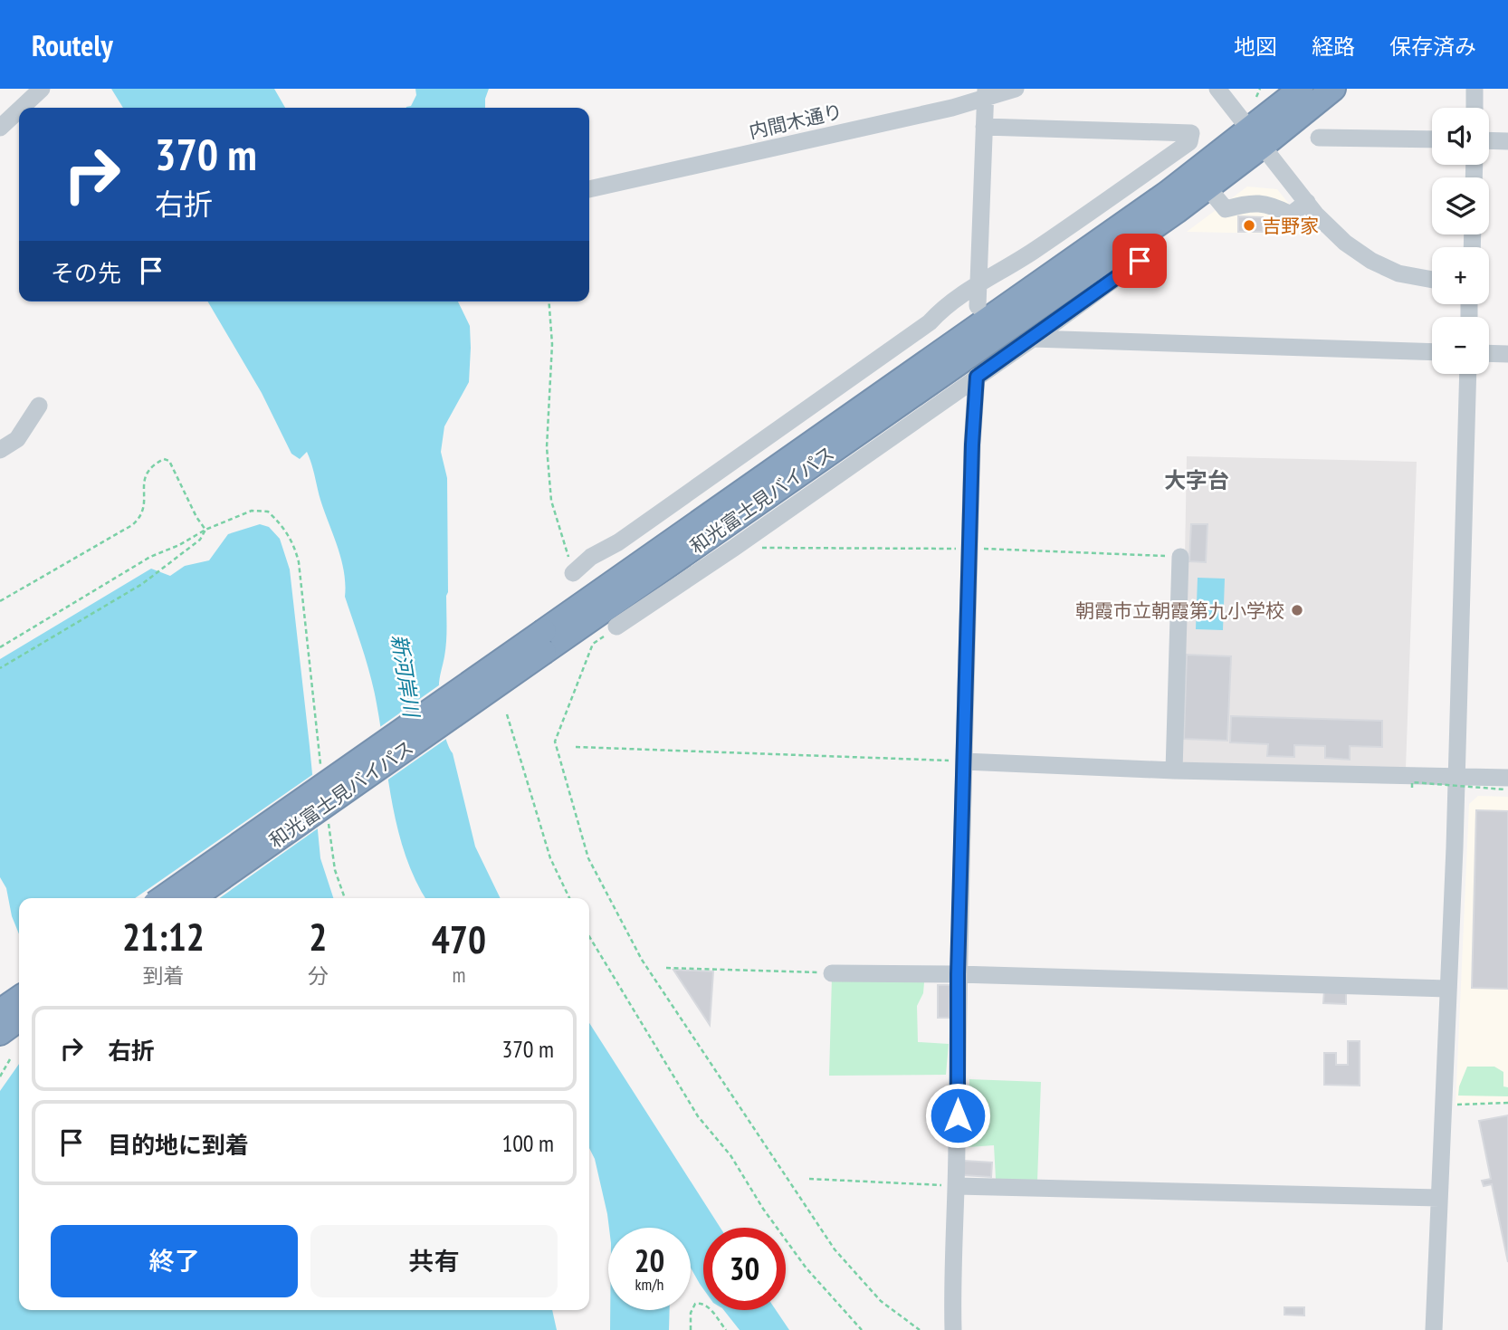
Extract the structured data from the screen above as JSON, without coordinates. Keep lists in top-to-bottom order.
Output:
{
  "streets": {
    "highway": ["和光富士見バイパス"],
    "street": ["内間木通り"]
  },
  "districts": ["大字台"],
  "water": ["新河岸川"],
  "places": ["吉野家", "朝霞市立朝霞第九小学校"],
  "page": {
    "header": "Routely",
    "nav": ["地図", "経路", "保存済み"],
    "map_buttons": ["+", "−"],
    "turn": ["370 m", "右折"],
    "then": "その先",
    "eta": [
      "21:12",
      "到着",
      "2",
      "分",
      "470",
      "m"
    ],
    "list": [
      {
        "name": "右折",
        "value": "370 m"
      },
      {
        "name": "目的地に到着",
        "value": "100 m"
      }
    ],
    "buttons": ["終了", "共有"],
    "speed": "20 km/h",
    "limit": "30"
  }
}
